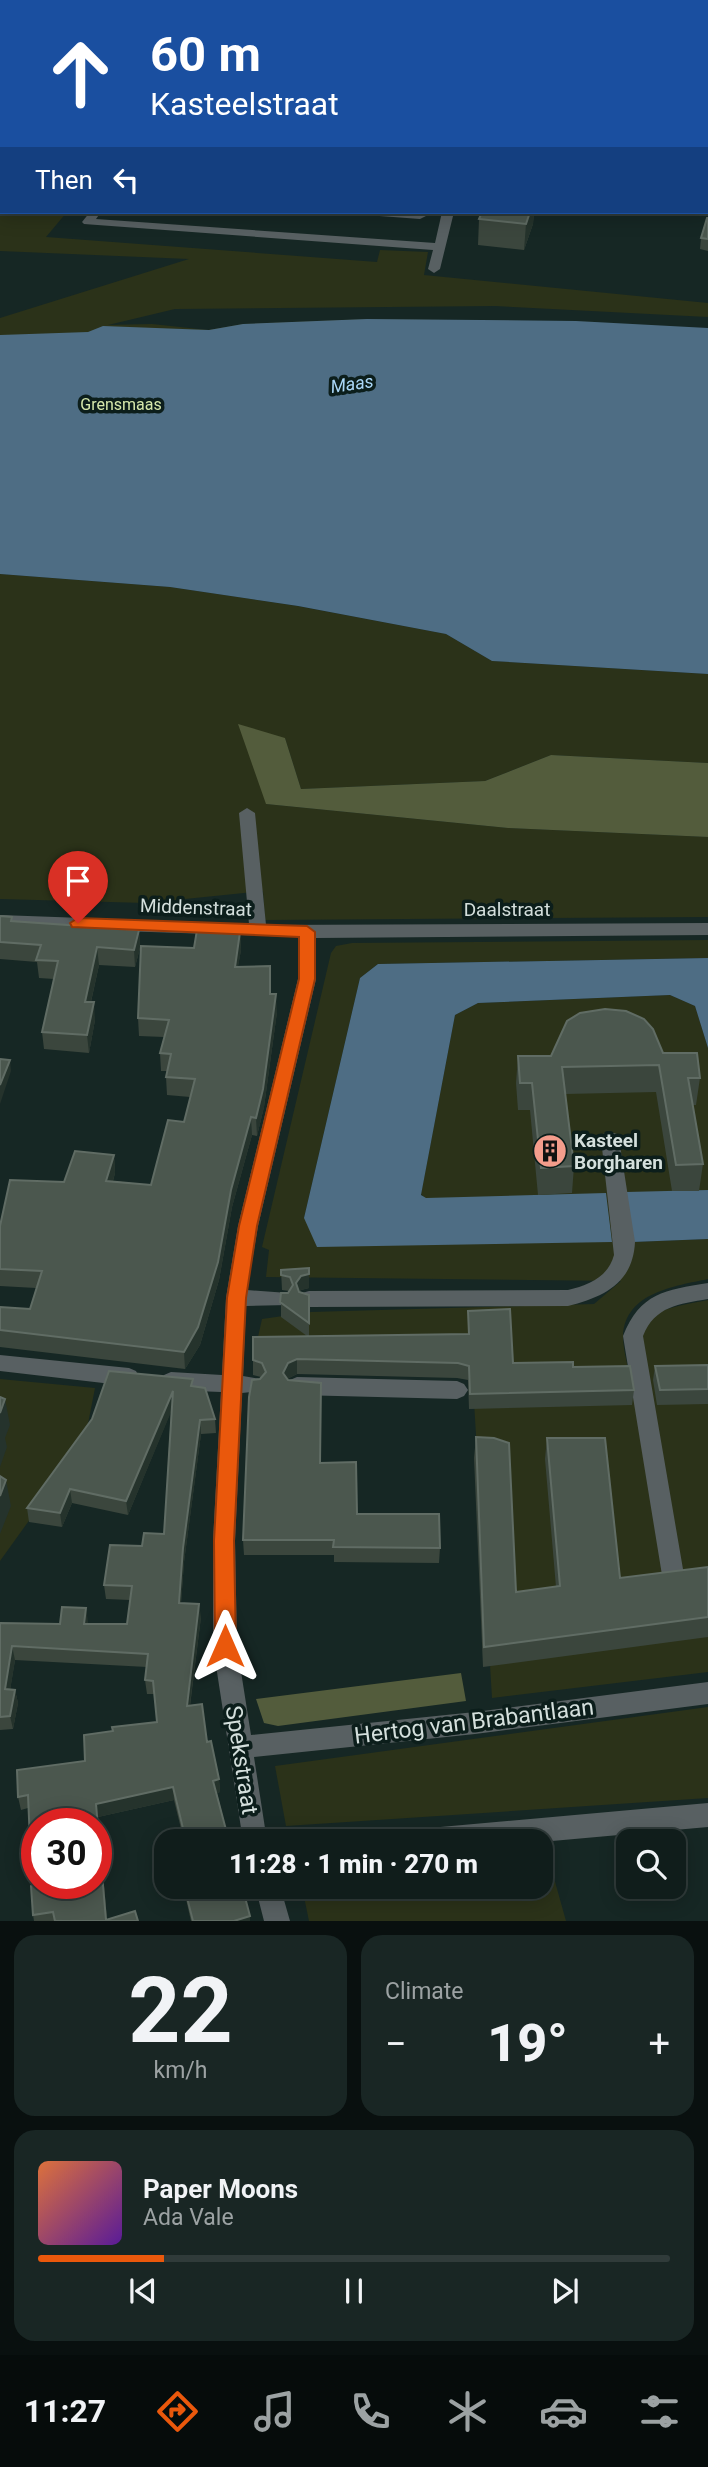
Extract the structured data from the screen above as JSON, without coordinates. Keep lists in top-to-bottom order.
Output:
{
  "streets": {
    "street": [
      "Middenstraat",
      "Daalstraat",
      "Hertog van Brabantlaan",
      "Spekstraat"
    ]
  },
  "crossings": [
    ["Middenstraat", "Daalstraat"],
    ["Middenstraat", "Spekstraat"],
    ["Daalstraat", "Spekstraat"],
    ["Hertog van Brabantlaan", "Spekstraat"]
  ],
  "water": ["Maas"],
  "parks": ["Grensmaas"],
  "places": {
    "building": ["Kasteel Borgharen"]
  },
  "page": {
    "turn": ["60 m", "Kasteelstraat"],
    "then": "Then",
    "limit": "30",
    "trip": "11:28 · 1 min · 270 m",
    "tile": [
      ["22", "km/h"],
      "Climate"
    ],
    "heat": ["−", "19°", "+"],
    "song": ["Paper Moons", "Ada Vale"],
    "tabs": "11:27"
  }
}
